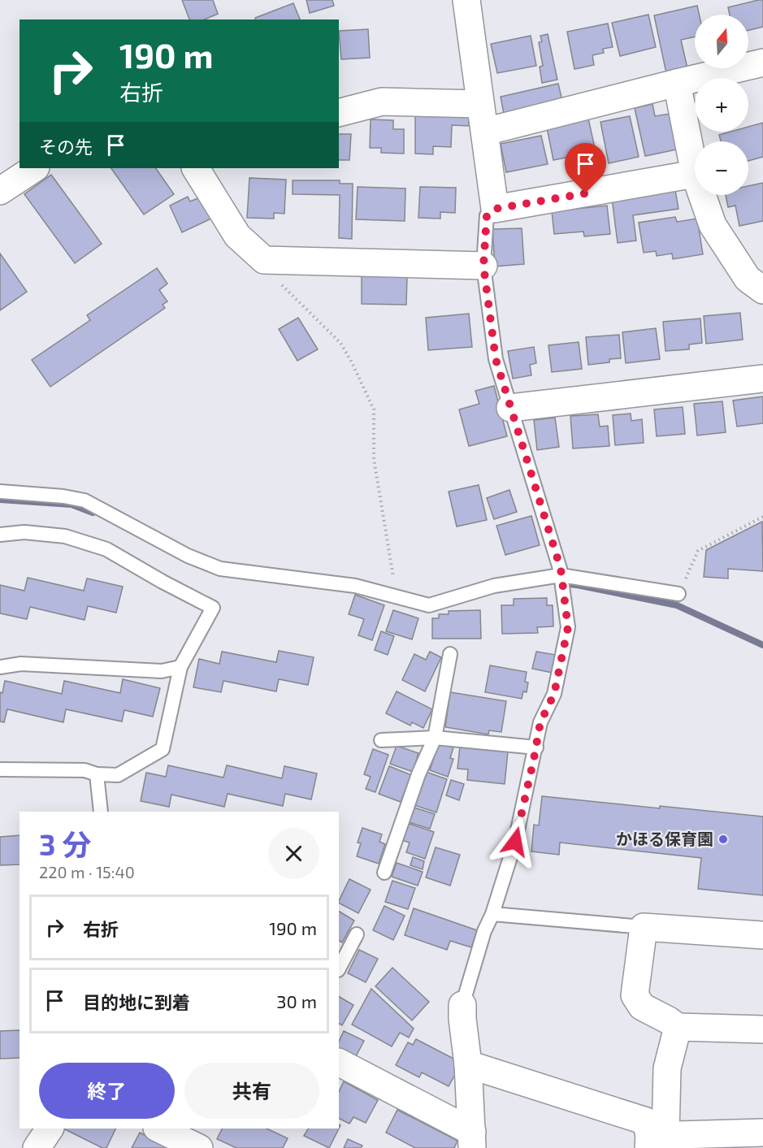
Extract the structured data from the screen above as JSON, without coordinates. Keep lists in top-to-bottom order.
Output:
{
  "places": ["かほる保育園"],
  "north": "top",
  "page": {
    "map_buttons": ["+", "−"],
    "turn": ["190 m", "右折"],
    "then": "その先",
    "heading": ["3 分", "220 m · 15:40"],
    "list": [
      {
        "name": "右折",
        "value": "190 m"
      },
      {
        "name": "目的地に到着",
        "value": "30 m"
      }
    ],
    "buttons": ["終了", "共有"]
  }
}
